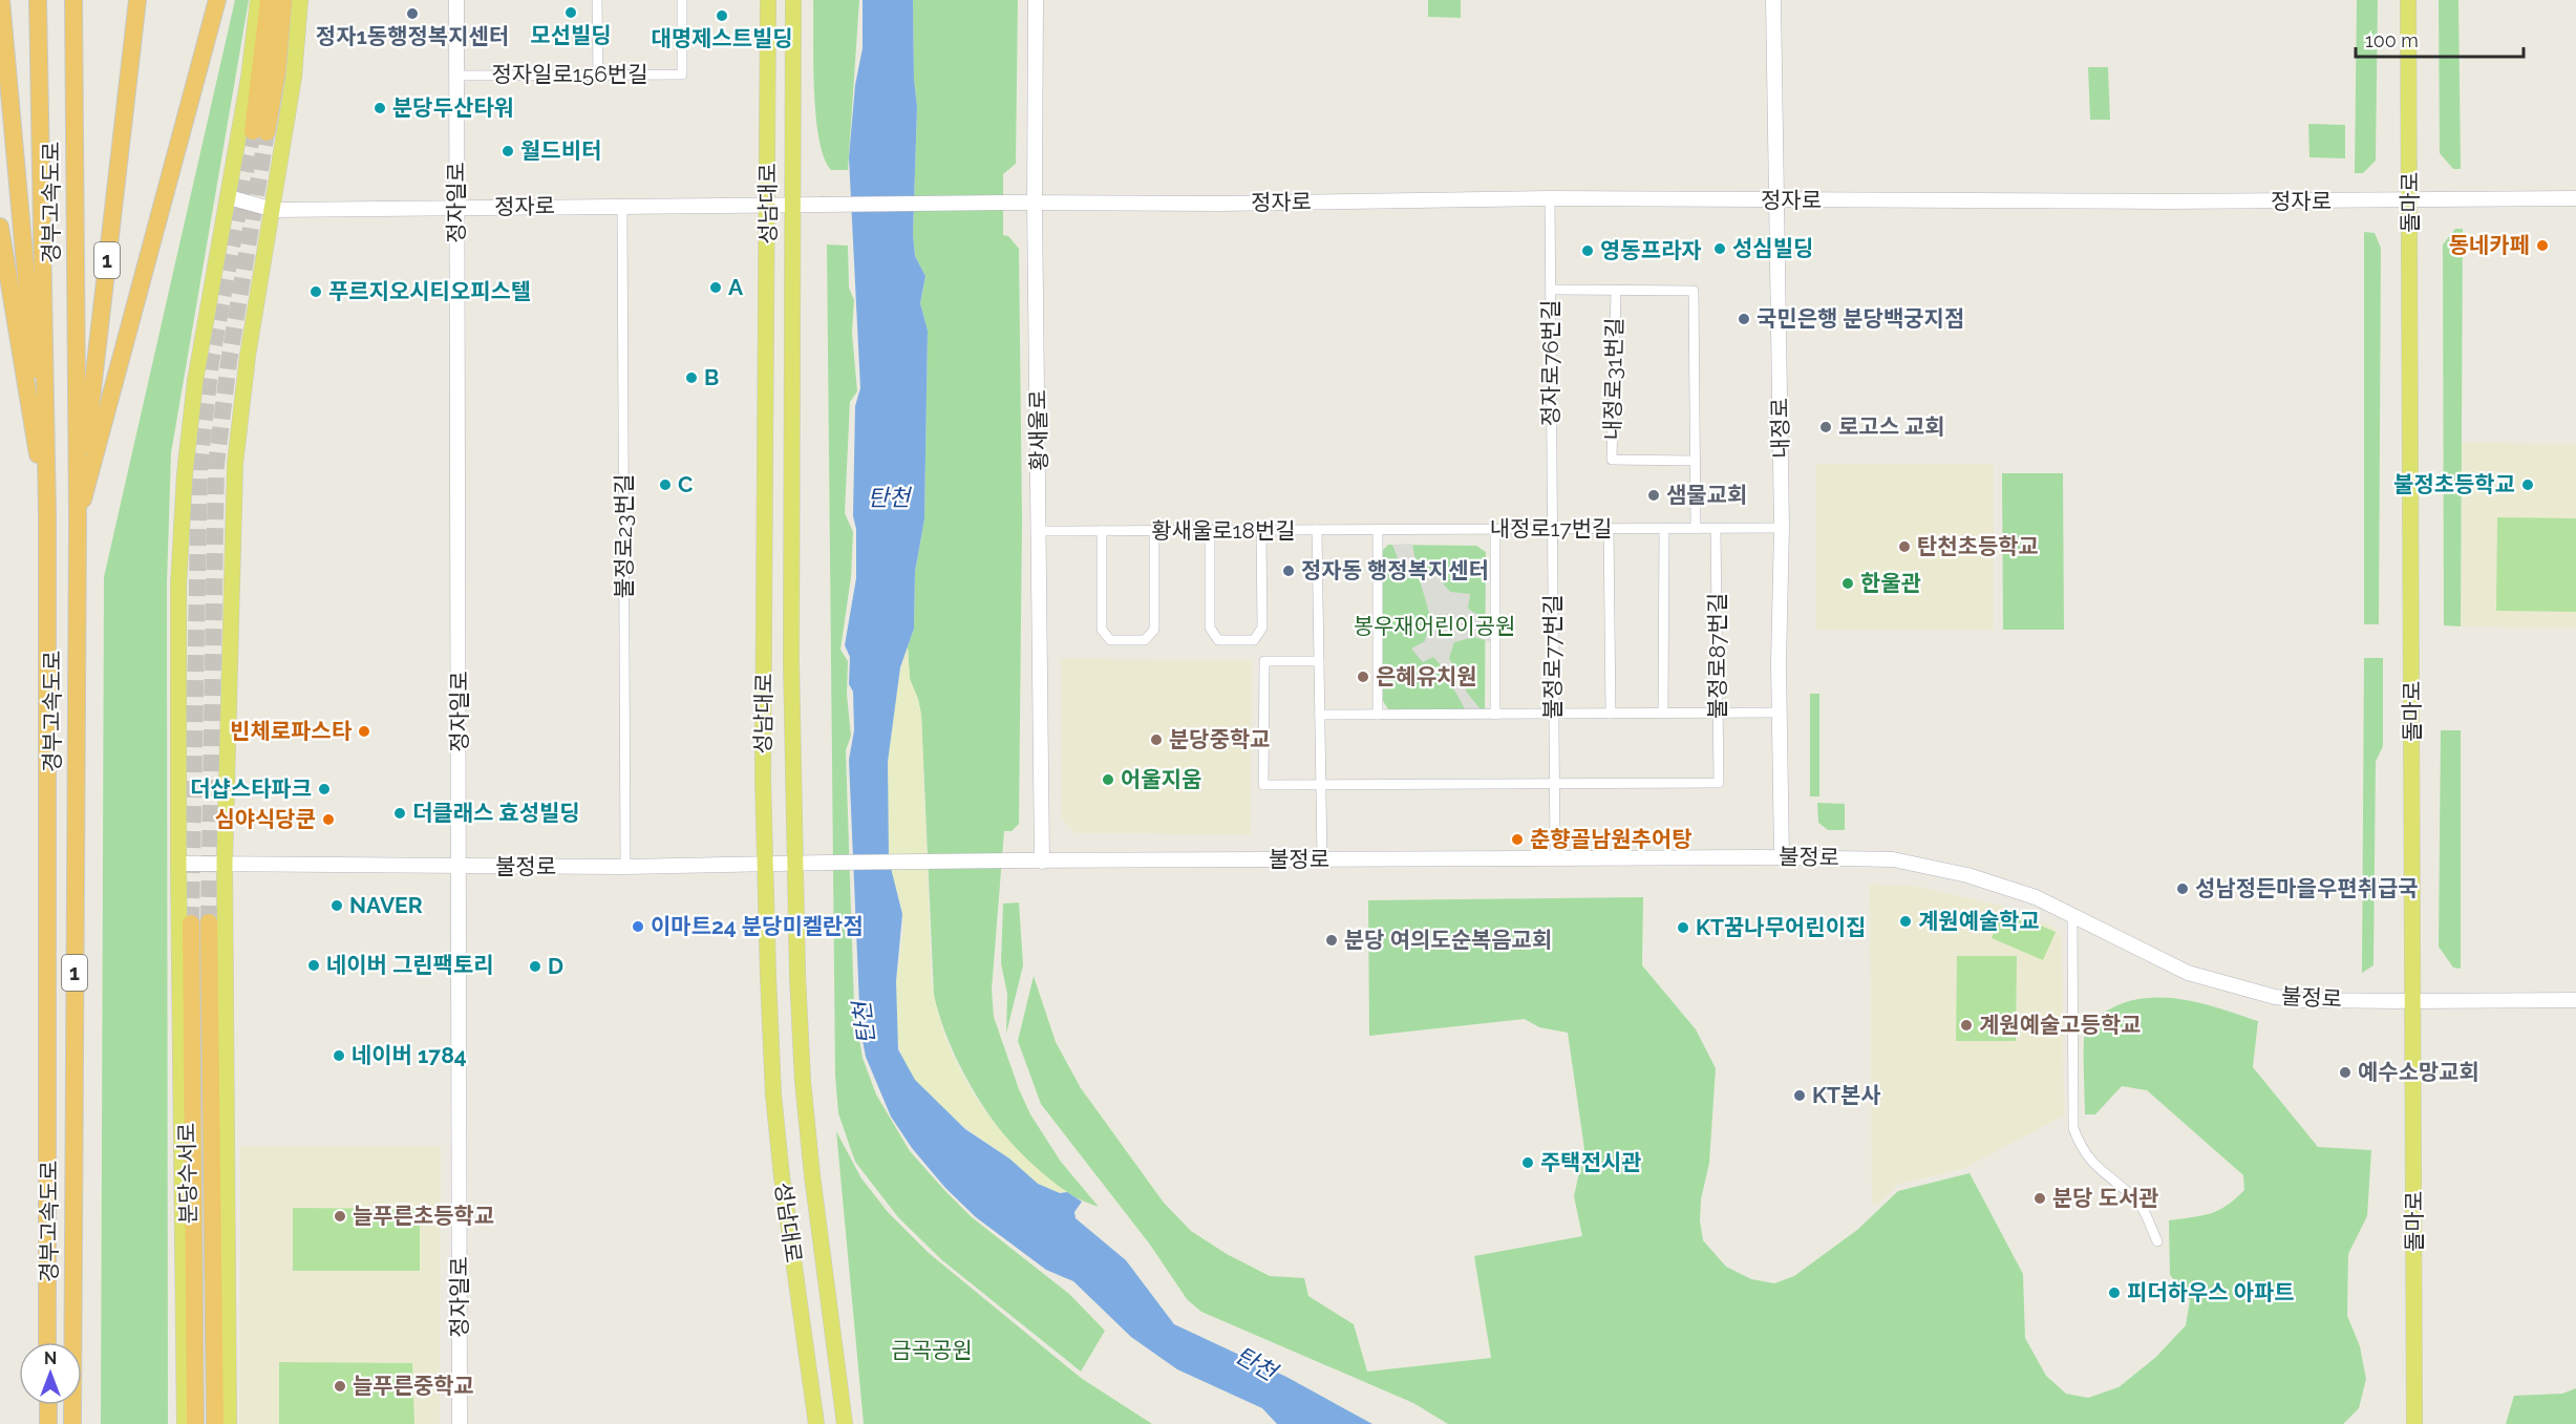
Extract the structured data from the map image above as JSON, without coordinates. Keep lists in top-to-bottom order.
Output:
{
  "streets": {
    "highway": ["경부고속도로", "1", "분당수서로"],
    "main road": ["돌마로", "성남대로"],
    "street": [
      "정자일로156번길",
      "정자로",
      "정자일로",
      "정자로76번길",
      "내정로31번길",
      "내정로",
      "황새울로",
      "내정로17번길",
      "황새울로18번길",
      "불정로23번길",
      "불정로87번길",
      "불정로77번길",
      "불정로"
    ]
  },
  "crossings": [
    ["정자일로156번길", "정자일로"],
    ["정자로", "정자일로"],
    ["정자로", "돌마로"],
    ["정자로", "성남대로"],
    ["정자로", "정자로76번길"],
    ["정자로", "내정로"],
    ["정자로", "황새울로"],
    ["정자로", "불정로23번길"],
    ["경부고속도로", "1"],
    ["정자일로", "불정로"],
    ["돌마로", "불정로"],
    ["성남대로", "불정로"],
    ["정자로76번길", "내정로31번길"],
    ["정자로76번길", "내정로17번길"],
    ["정자로76번길", "불정로77번길"],
    ["내정로", "내정로17번길"],
    ["내정로", "불정로"],
    ["황새울로", "황새울로18번길"],
    ["황새울로", "불정로"],
    ["내정로17번길", "황새울로18번길"],
    ["내정로17번길", "불정로87번길"],
    ["내정로17번길", "불정로77번길"],
    ["불정로23번길", "불정로"],
    ["불정로87번길", "불정로77번길"],
    ["불정로77번길", "불정로"]
  ],
  "water": ["탄천"],
  "parks": ["봉우재어린이공원", "금곡공원"],
  "places": [
    "모선빌딩",
    "정자1동행정복지센터",
    "대명제스트빌딩",
    "분당두산타워",
    "월드비터",
    "동네카페",
    "성심빌딩",
    "영동프라자",
    "A",
    "푸르지오시티오피스텔",
    "국민은행 분당백궁지점",
    "B",
    "로고스 교회",
    "C",
    "불정초등학교",
    "샘물교회",
    "탄천초등학교",
    "정자동 행정복지센터",
    "한울관",
    "은혜유치원",
    "빈체로파스타",
    "분당중학교",
    "어울지움",
    "더샵스타파크",
    "더클래스 효성빌딩",
    "심야식당쿤",
    "춘향골남원추어탕",
    "성남정든마을우편취급국",
    "NAVER",
    "계원예술학교",
    "이마트24 분당미켈란점",
    "KT꿈나무어린이집",
    "분당 여의도순복음교회",
    "네이버 그린팩토리",
    "D",
    "계원예술고등학교",
    "네이버 1784",
    "예수소망교회",
    "KT본사",
    "주택전시관",
    "분당 도서관",
    "늘푸른초등학교",
    "피더하우스 아파트",
    "늘푸른중학교"
  ],
  "scale_bar": "100 m",
  "north": "top"
}
